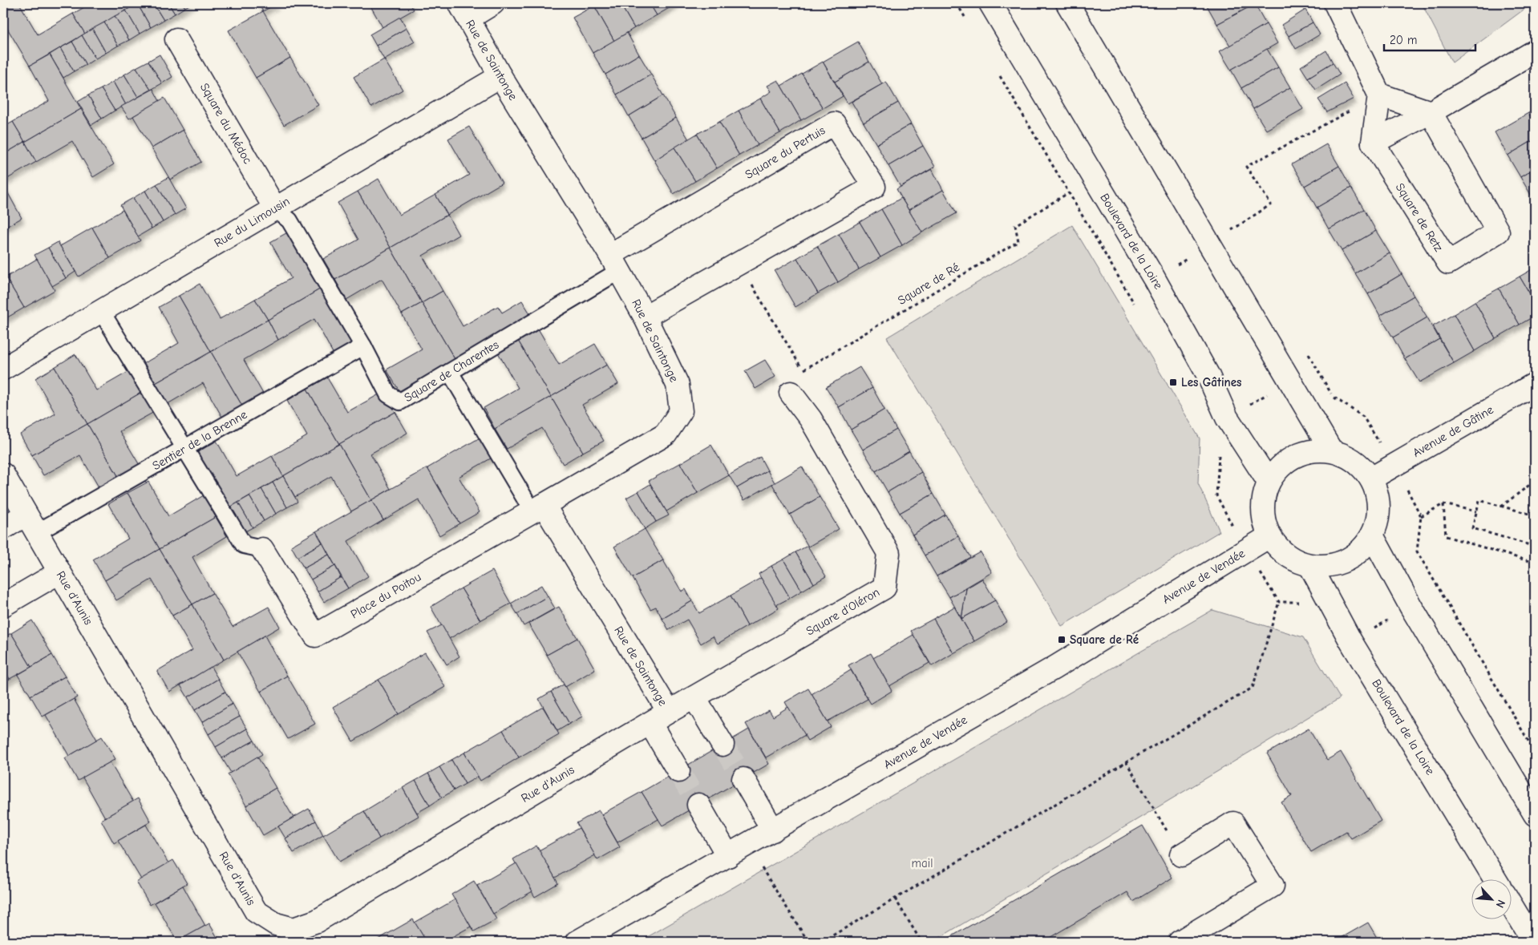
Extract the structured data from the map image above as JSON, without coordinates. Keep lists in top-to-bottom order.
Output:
{
  "streets": {
    "street": [
      "Rue de Saintonge",
      "Square du Médoc",
      "Square du Pertuis",
      "Square de Retz",
      "Rue du Limousin",
      "Boulevard de la Loire",
      "Avenue de Gâtine",
      "Avenue de Vendée",
      "Place du Poitou",
      "Rue d'Aunis",
      "Square d'Oléron"
    ],
    "lane": ["Square de Charentes", "Sentier de la Brenne"],
    "path": ["Square de Ré"]
  },
  "crossings": [
    ["Rue de Saintonge", "Square du Pertuis"],
    ["Rue de Saintonge", "Rue du Limousin"],
    ["Rue de Saintonge", "Square de Charentes"],
    ["Rue de Saintonge", "Place du Poitou"],
    ["Rue de Saintonge", "Rue d'Aunis"],
    ["Rue de Saintonge", "Square d'Oléron"],
    ["Square du Médoc", "Rue du Limousin"],
    ["Square du Médoc", "Square de Charentes"],
    ["Square du Pertuis", "Square de Ré"],
    ["Square du Pertuis", "Square de Charentes"],
    ["Rue du Limousin", "Square de Charentes"],
    ["Boulevard de la Loire", "Avenue de Gâtine"],
    ["Boulevard de la Loire", "Avenue de Vendée"],
    ["Square de Charentes", "Sentier de la Brenne"],
    ["Avenue de Gâtine", "Avenue de Vendée"],
    ["Sentier de la Brenne", "Rue d'Aunis"],
    ["Rue d'Aunis", "Square d'Oléron"]
  ],
  "parks": ["mail"],
  "places": {
    "transit": ["Les Gâtines", "Square de Ré"]
  },
  "scale_bar": "20 m",
  "north": "bottom right"
}
